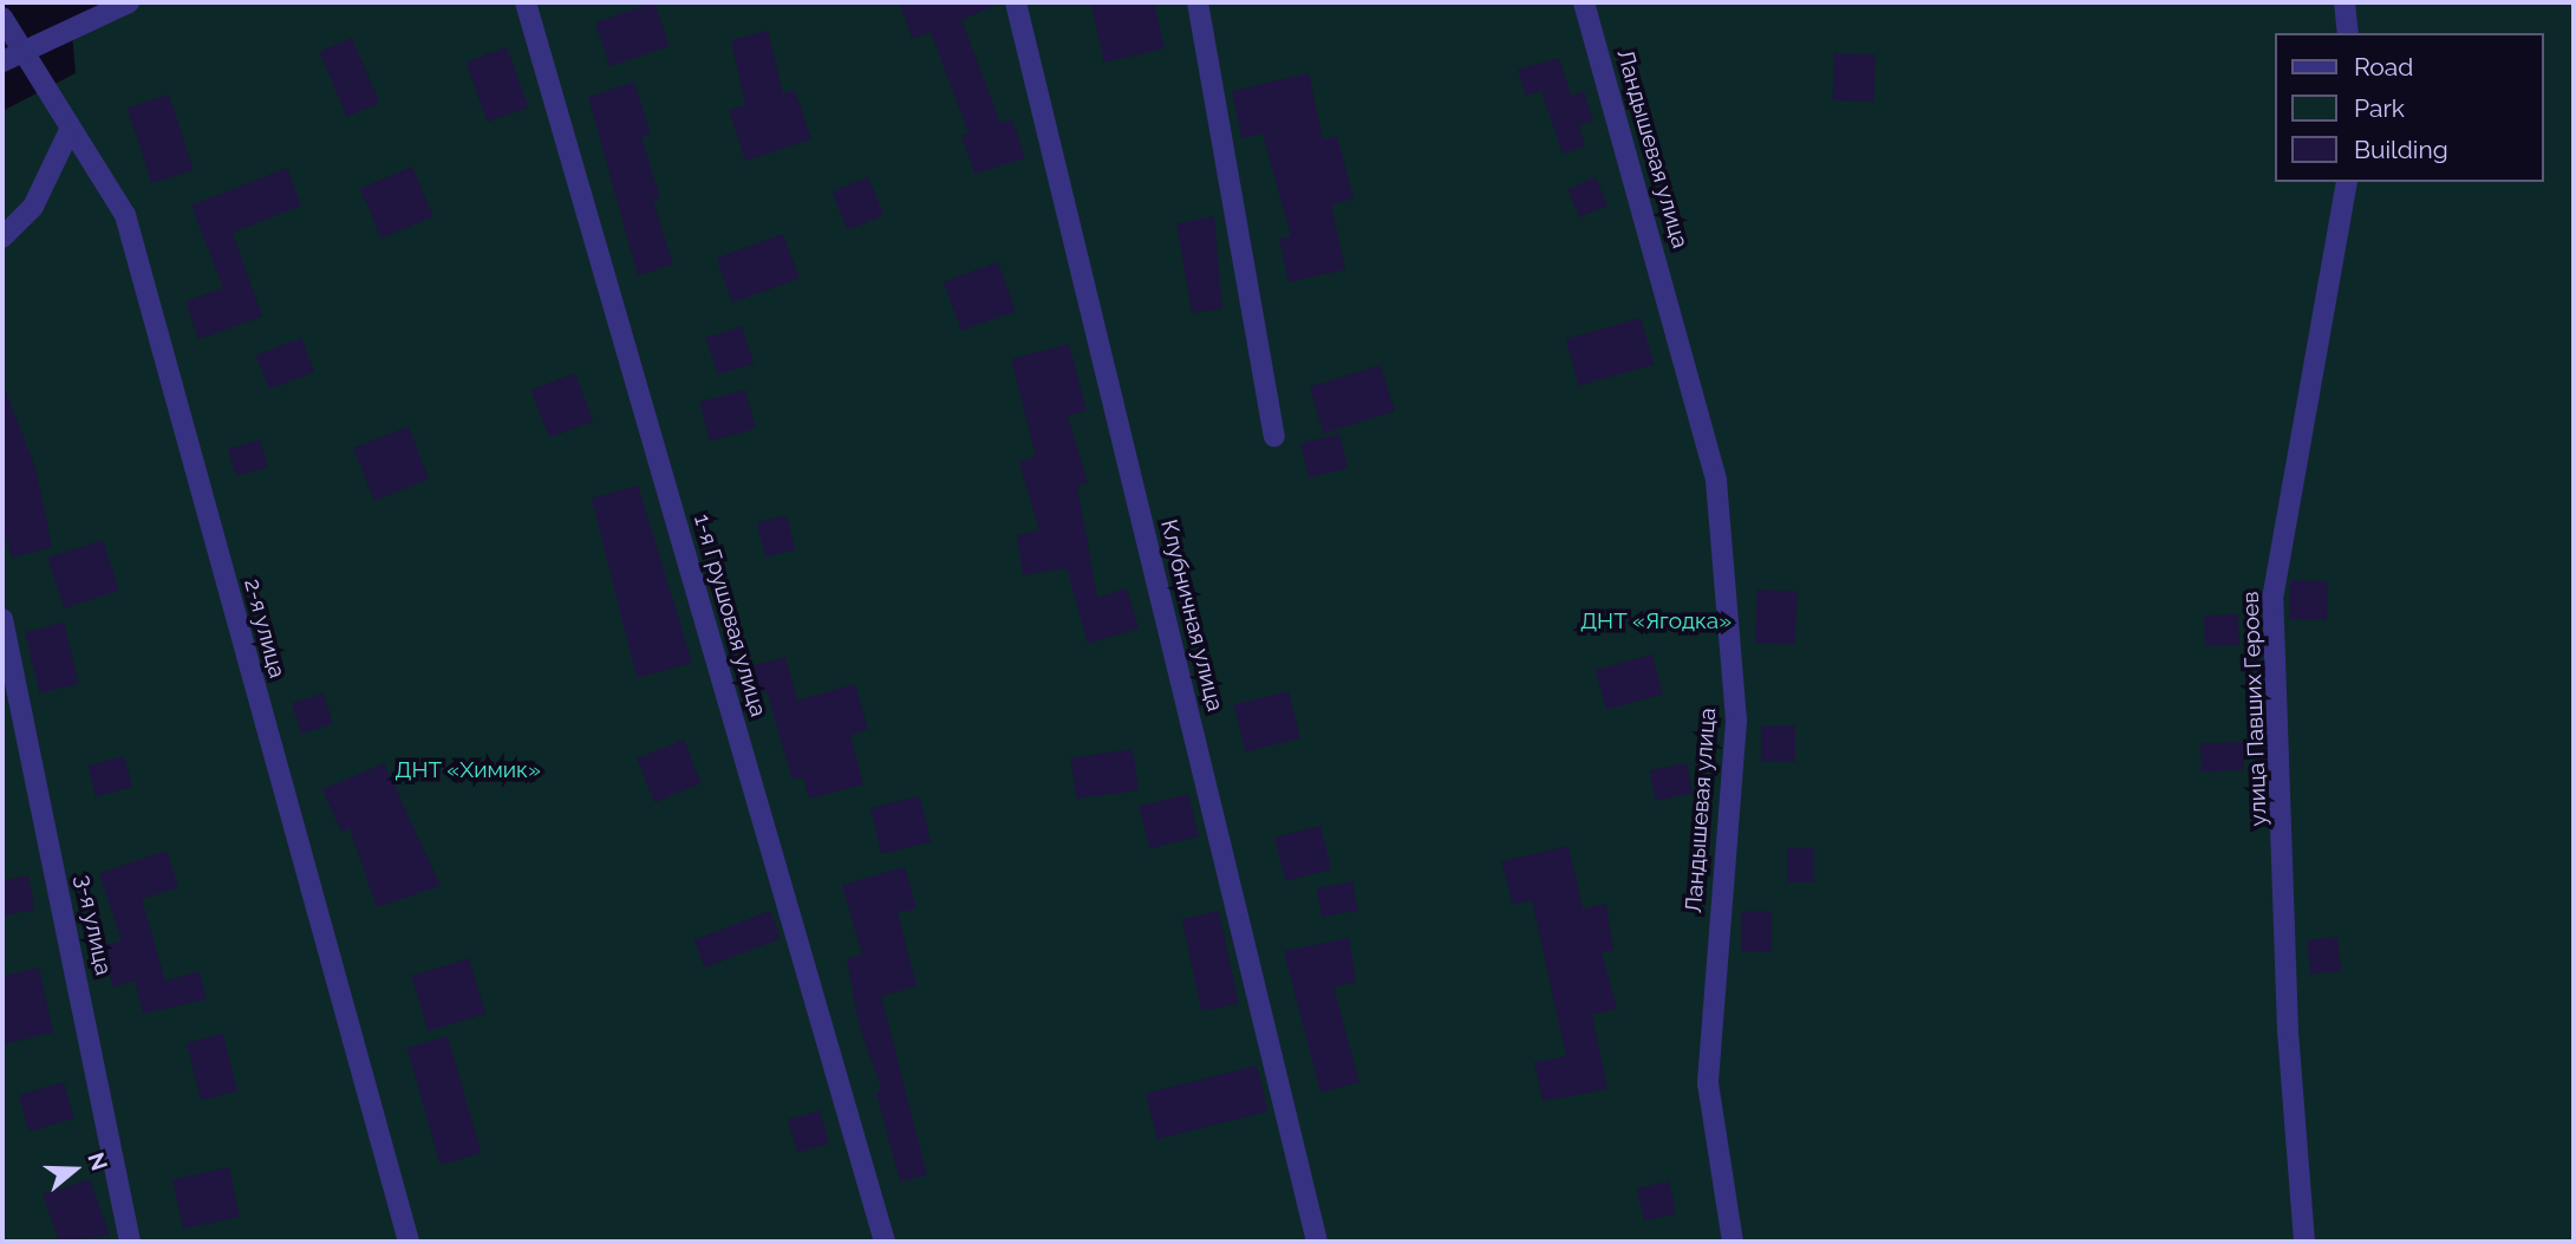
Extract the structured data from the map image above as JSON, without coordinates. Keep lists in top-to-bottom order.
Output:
{
  "streets": {
    "street": [
      "Ландышевая улица",
      "1-я Грушовая улица",
      "Клубничная улица",
      "2-я улица",
      "улица Павших Героев",
      "3-я улица"
    ]
  },
  "parks": ["ДНТ «Ягодка»", "ДНТ «Химик»"],
  "legend": ["Road", "Park", "Building"],
  "north": "right"
}
